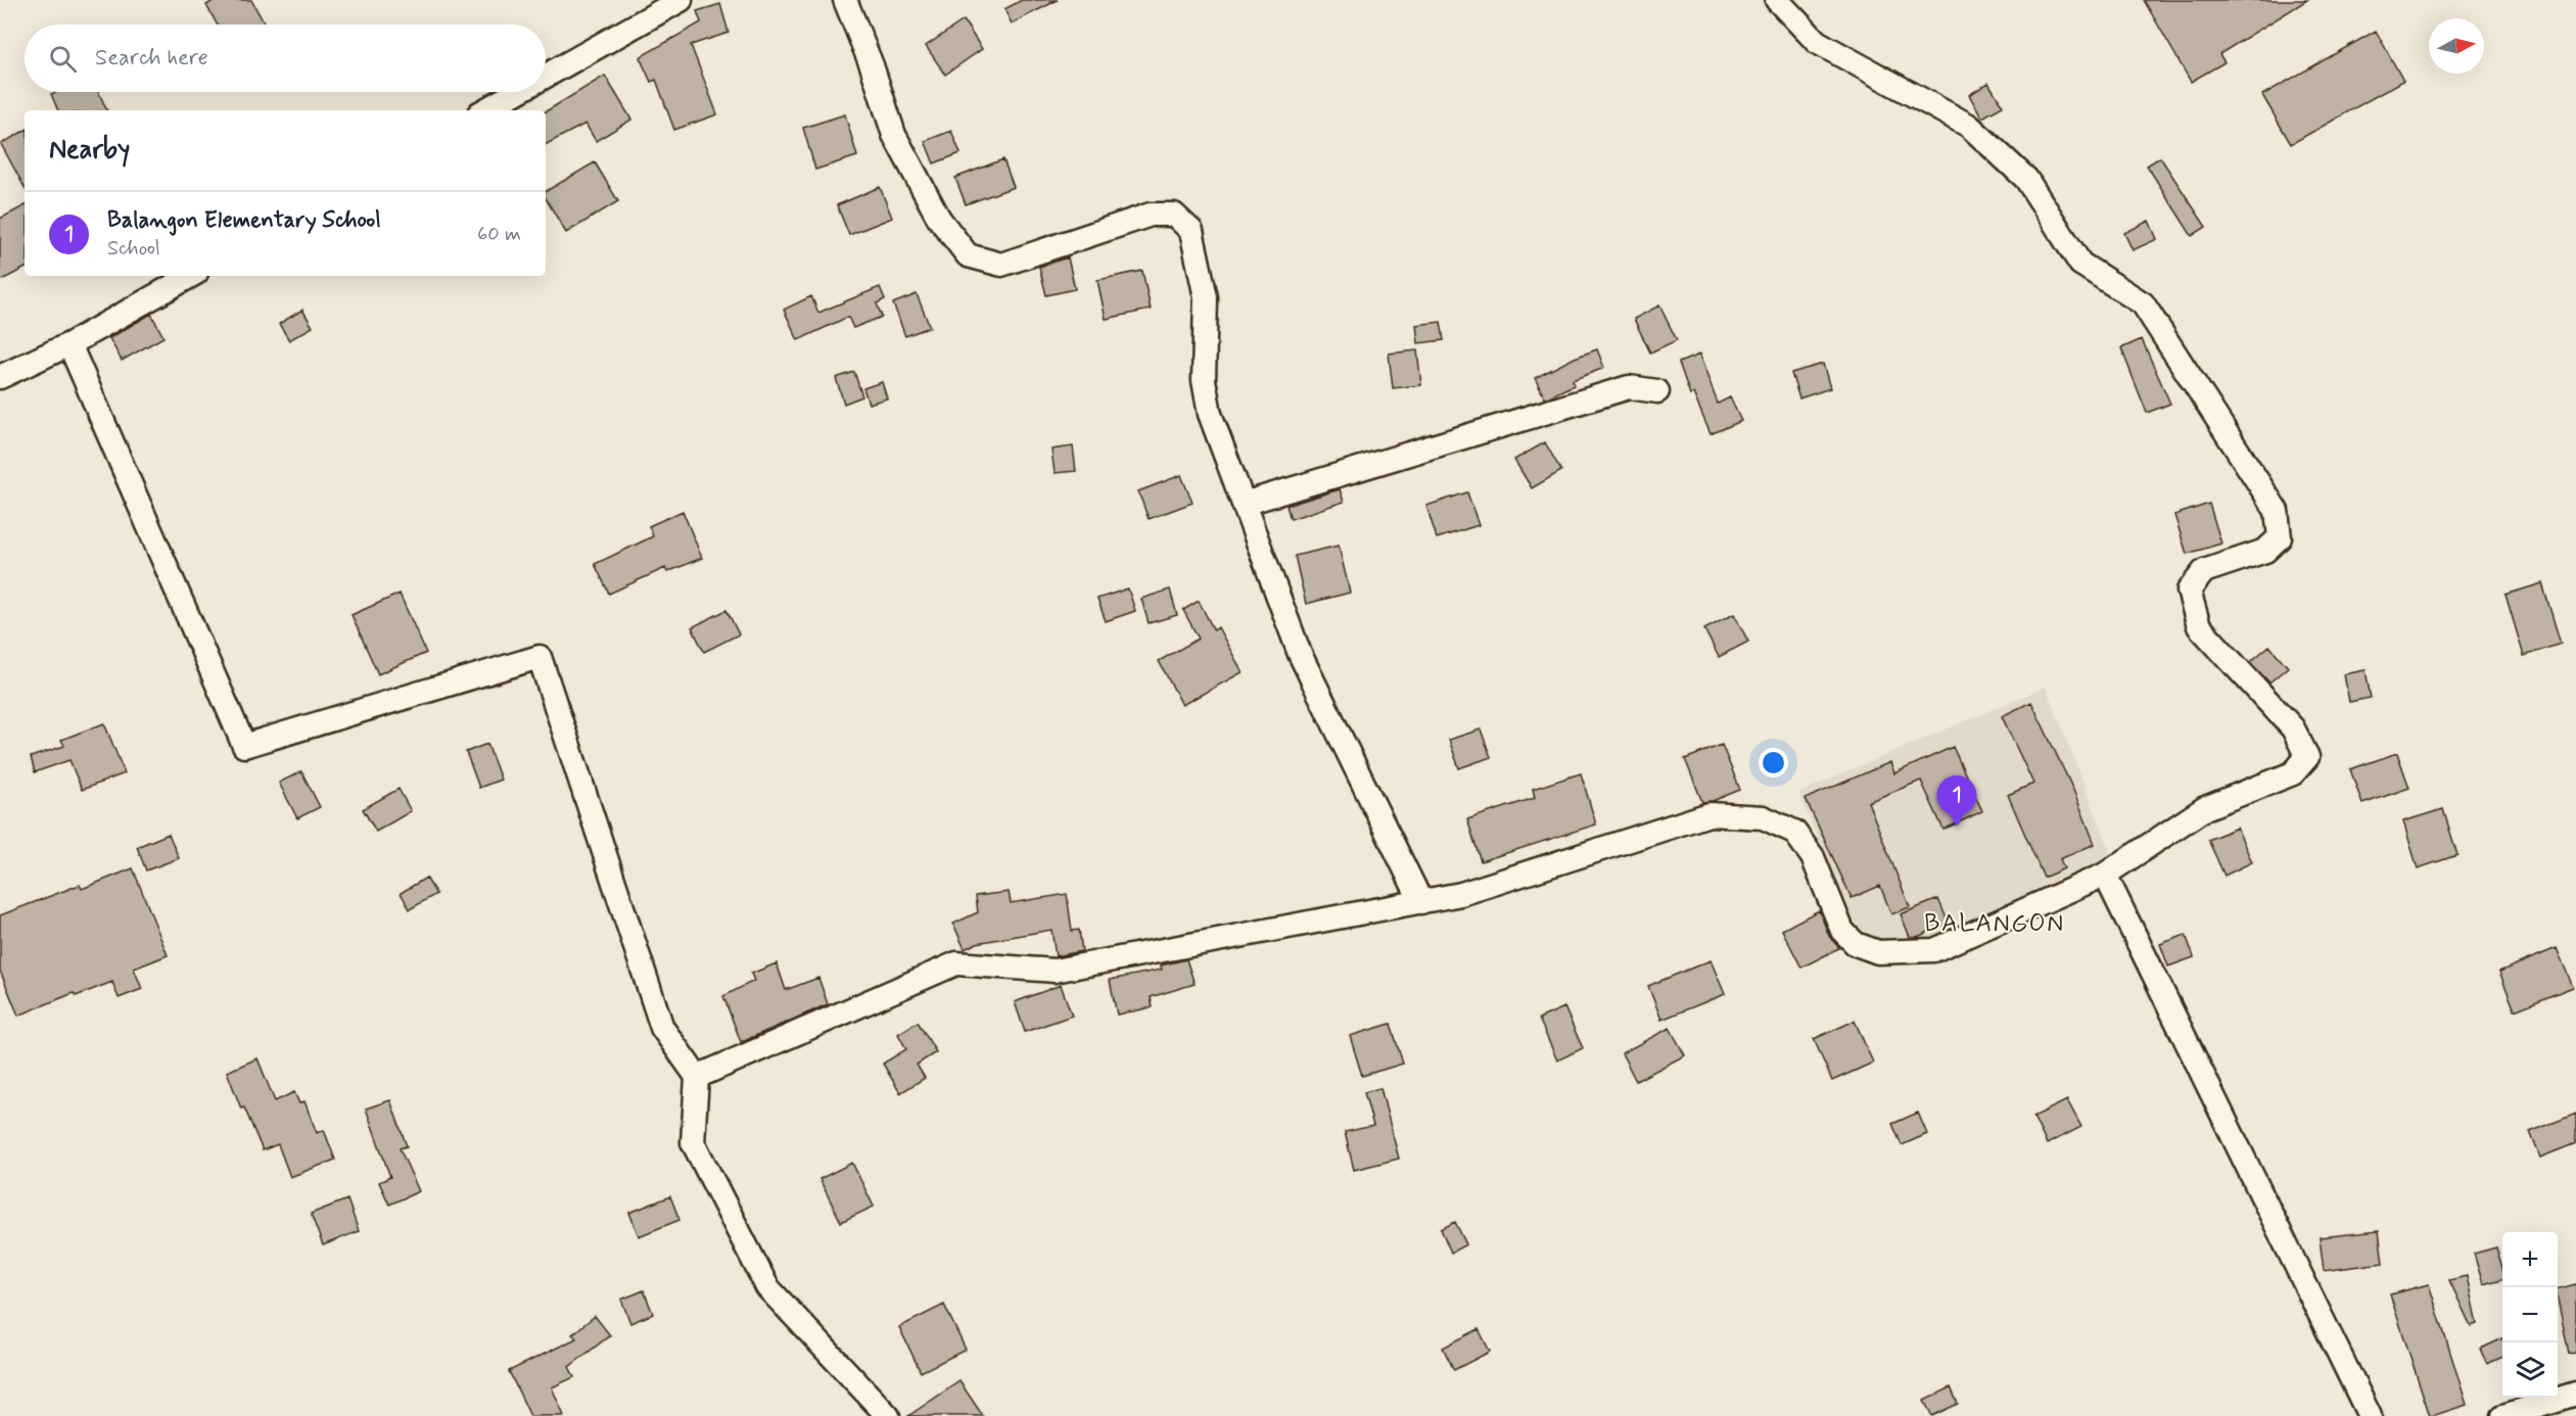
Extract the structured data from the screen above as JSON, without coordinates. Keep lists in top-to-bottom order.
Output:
{
  "districts": ["BALANGON"],
  "north": "right",
  "page": {
    "search": "Search here",
    "heading": "Nearby",
    "list": [
      {
        "mark": "1",
        "name": "Balangon Elementary School",
        "note": "School",
        "value": "60 m"
      }
    ],
    "pins": "1",
    "map_buttons": ["+", "−"]
  }
}
